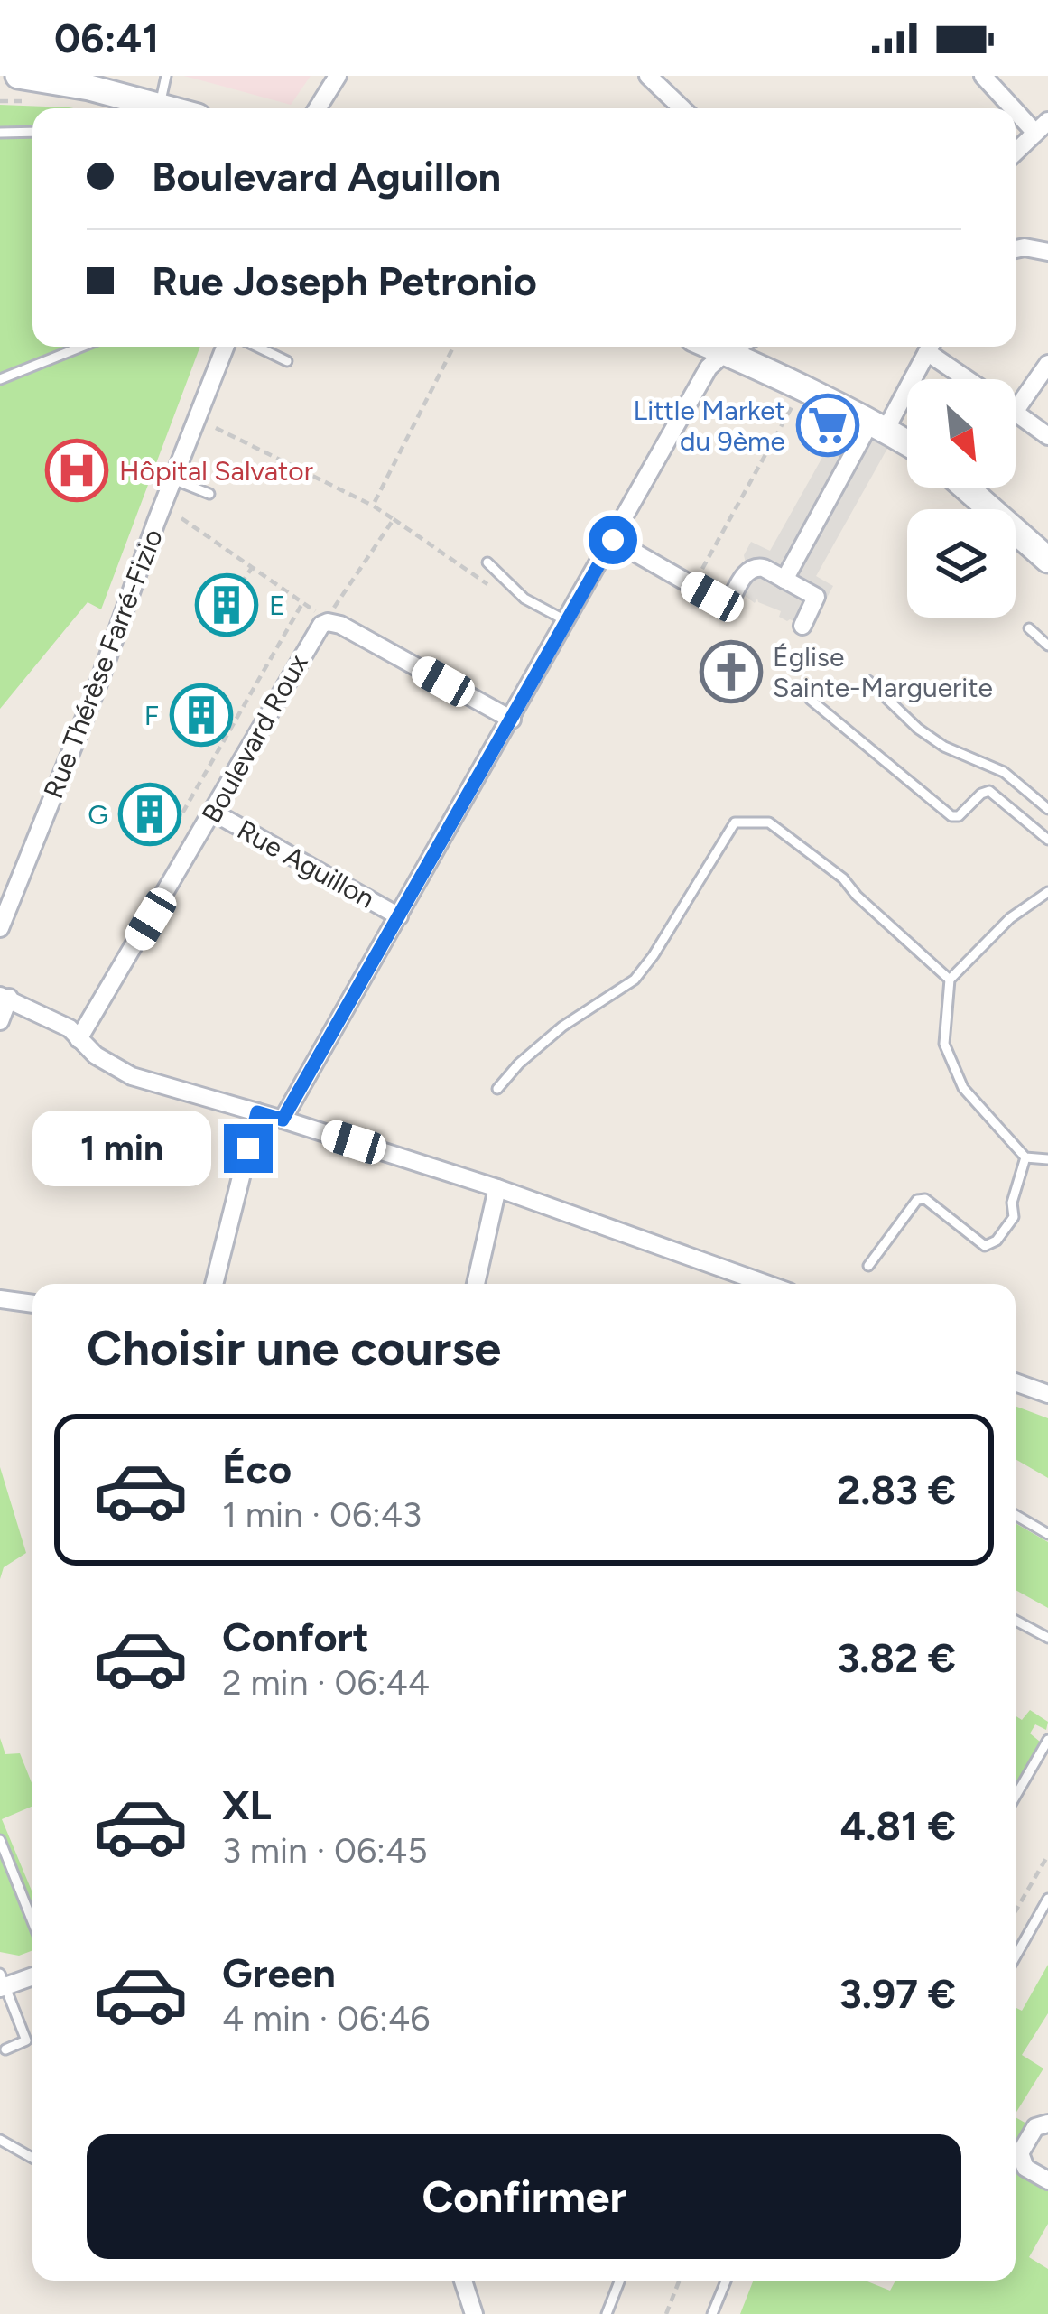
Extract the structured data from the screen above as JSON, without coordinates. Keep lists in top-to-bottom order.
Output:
{
  "streets": {
    "street": ["Rue Thérèse Farré-Fizio", "Boulevard Roux", "Rue Aguillon"]
  },
  "crossings": [
    ["Boulevard Roux", "Rue Aguillon"]
  ],
  "places": {
    "supermarket": ["Little Market du 9ème"],
    "hospital": ["Hôpital Salvator"],
    "building": ["E", "F", "G"],
    "church": ["Église Sainte-Marguerite"]
  },
  "north": "bottom right",
  "page": {
    "status": "06:41",
    "banner": ["Boulevard Aguillon", "Rue Joseph Petronio"],
    "bubble": "1 min",
    "heading": "Choisir une course",
    "list": [
      {
        "name": "Éco",
        "note": "1 min · 06:43",
        "value": "2.83 €"
      },
      {
        "name": "Confort",
        "note": "2 min · 06:44",
        "value": "3.82 €"
      },
      {
        "name": "XL",
        "note": "3 min · 06:45",
        "value": "4.81 €"
      },
      {
        "name": "Green",
        "note": "4 min · 06:46",
        "value": "3.97 €"
      }
    ],
    "buttons": "Confirmer"
  }
}
